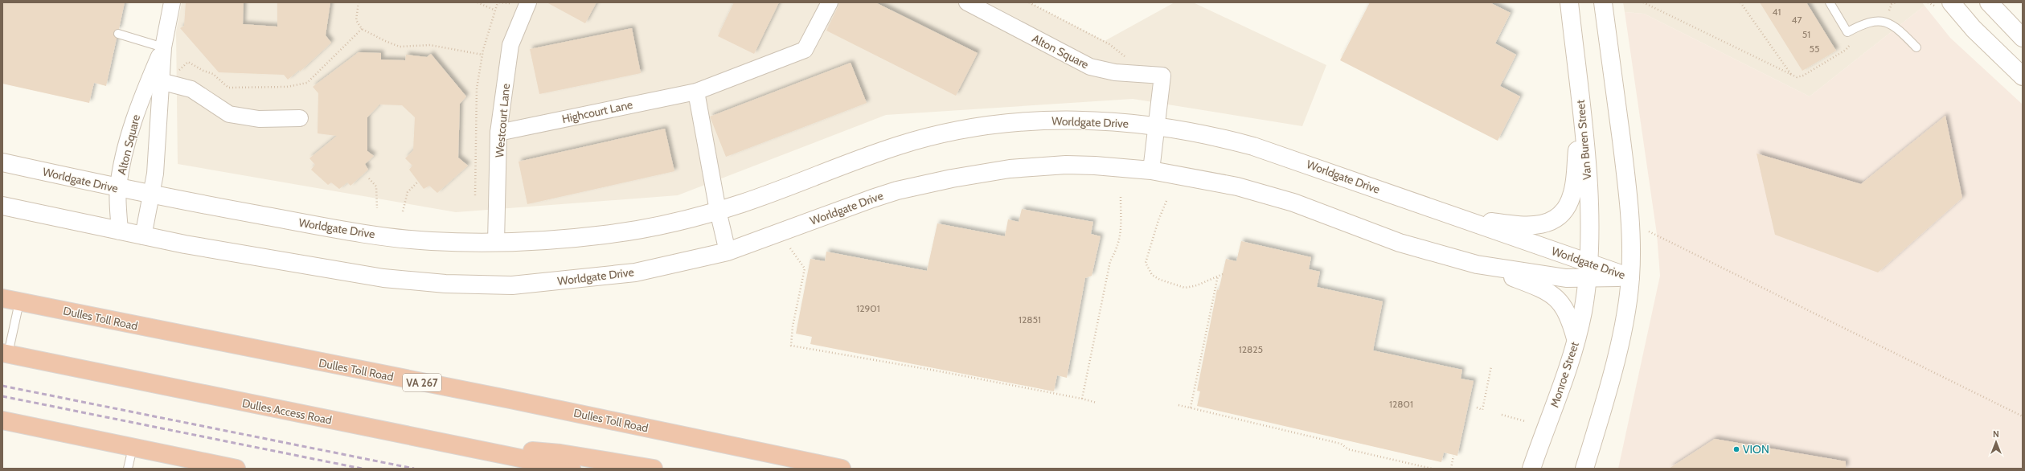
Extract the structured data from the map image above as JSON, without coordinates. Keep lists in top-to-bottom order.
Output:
{
  "streets": {
    "highway": ["Dulles Toll Road", "VA 267", "Dulles Access Road"],
    "street": [
      "Alton Square",
      "Highcourt Lane",
      "Westcourt Lane",
      "Worldgate Drive",
      "Van Buren Street",
      "Monroe Street"
    ]
  },
  "crossings": [
    ["Alton Square", "Worldgate Drive"],
    ["Highcourt Lane", "Westcourt Lane"],
    ["Westcourt Lane", "Worldgate Drive"],
    ["Worldgate Drive", "Van Buren Street"],
    ["Worldgate Drive", "Monroe Street"],
    ["Van Buren Street", "Monroe Street"]
  ],
  "places": ["VION"],
  "house_numbers": [
    "41",
    "47",
    "51",
    "55",
    "12901",
    "12851",
    "12825",
    "12801"
  ],
  "north": "top"
}
